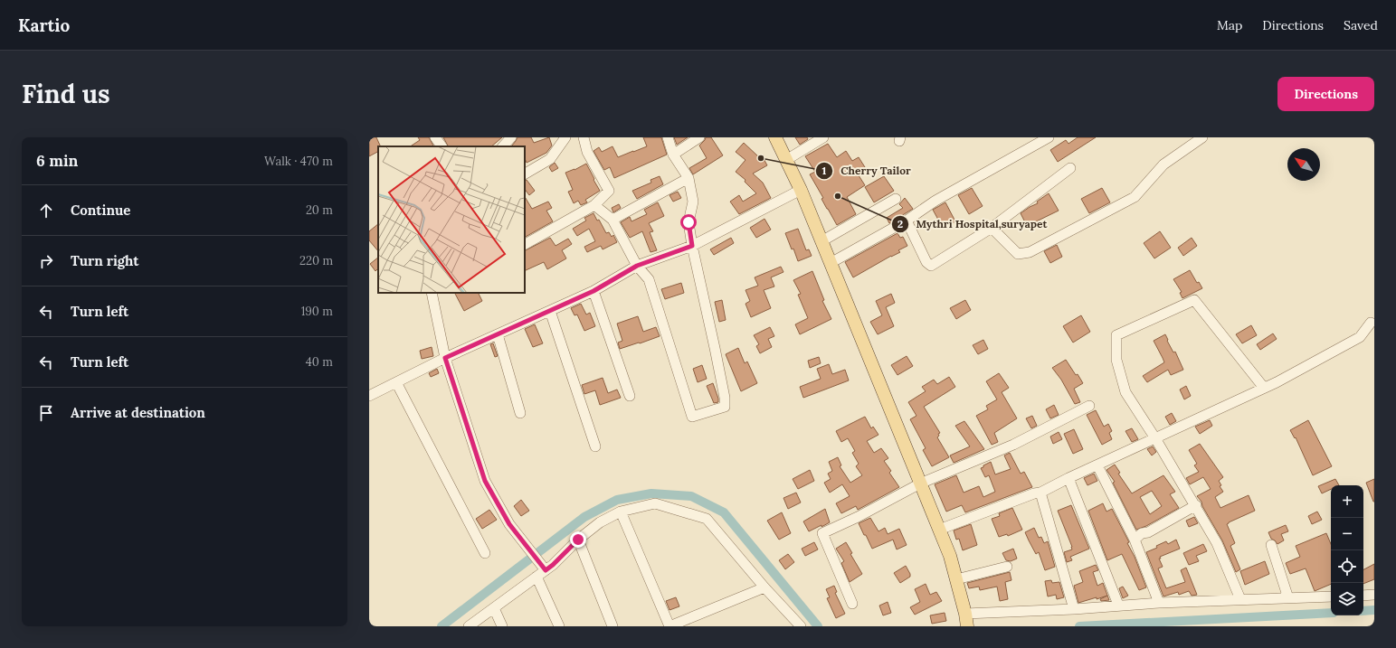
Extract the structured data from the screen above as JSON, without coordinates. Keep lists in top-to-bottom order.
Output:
{
  "places": ["Cherry Tailor", "Mythri Hospital,suryapet"],
  "north": "top left",
  "page": {
    "header": "Kartio",
    "nav": ["Map", "Directions", "Saved"],
    "buttons": "Directions",
    "title": "Find us",
    "heading": ["6 min", "Walk · 470 m"],
    "list": [
      ["Continue", "20 m"],
      ["Turn right", "220 m"],
      ["Turn left", "190 m"],
      ["Turn left", "40 m"],
      "Arrive at destination"
    ],
    "map_buttons": ["+", "−"]
  }
}
